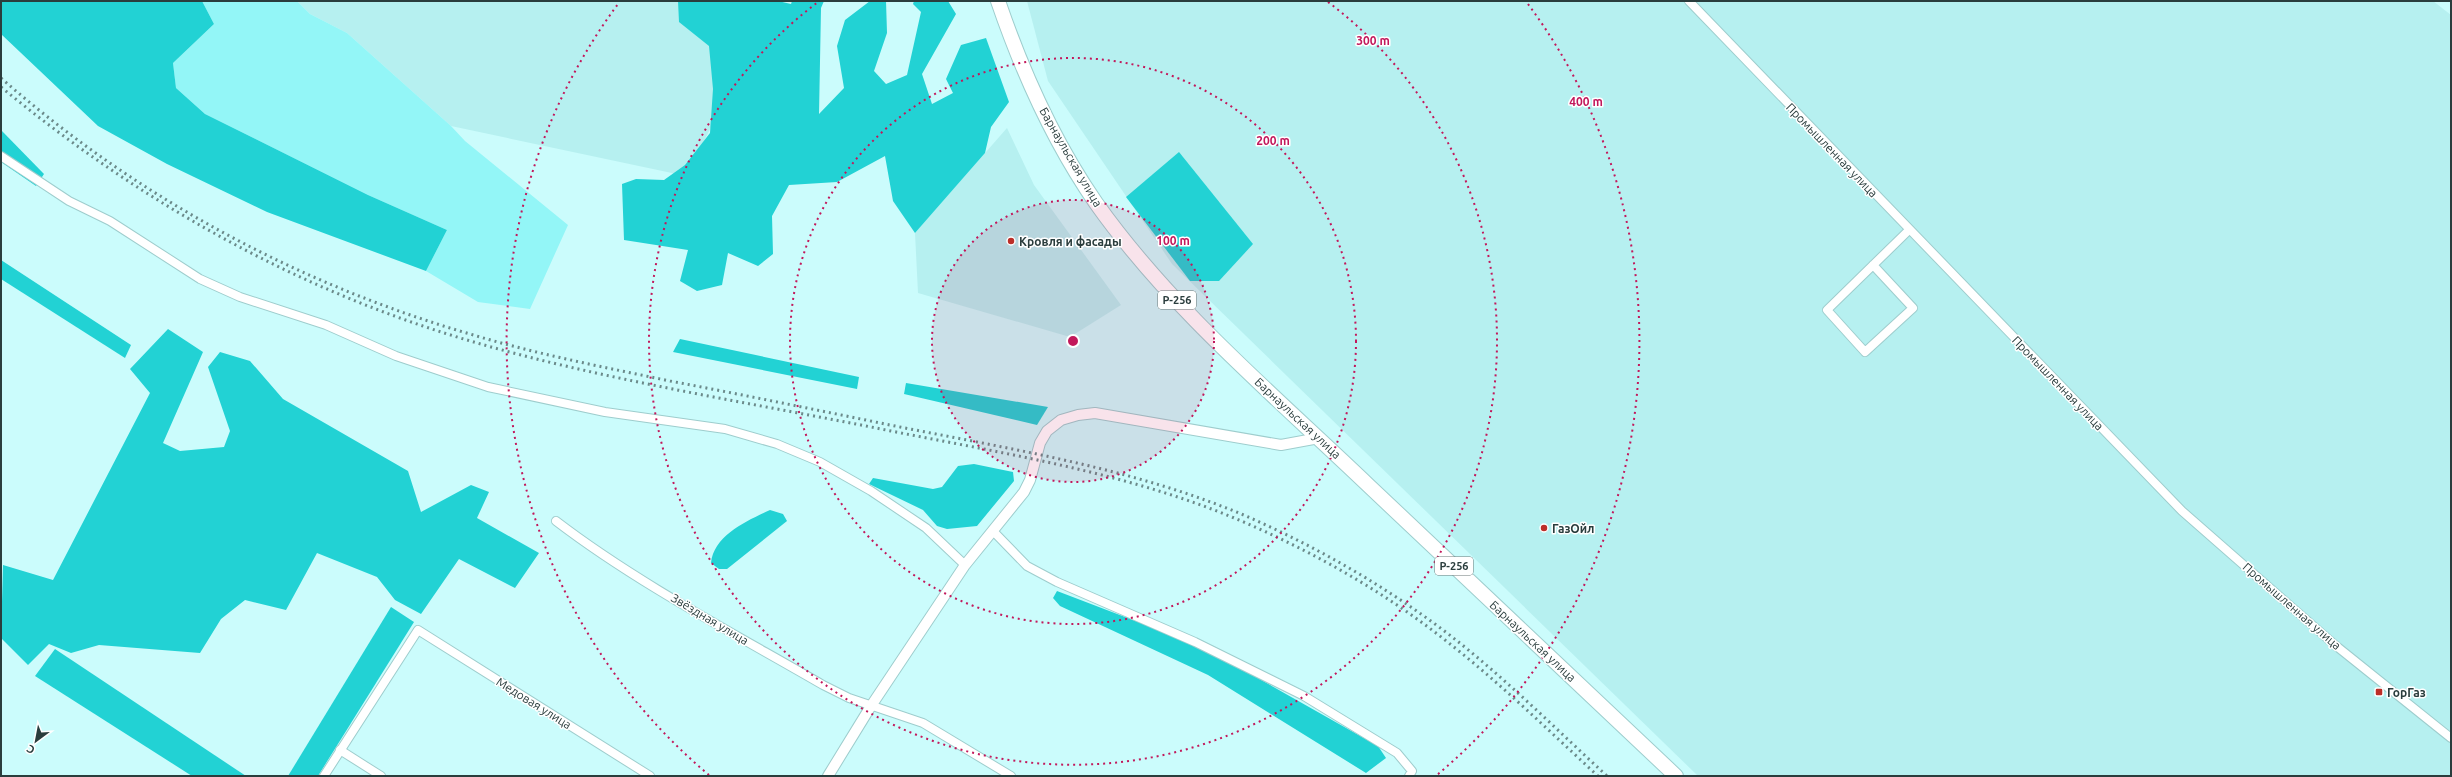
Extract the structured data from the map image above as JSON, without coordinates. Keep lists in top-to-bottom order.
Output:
{
  "streets": {
    "highway": ["Барнаульская улица", "Р-256"],
    "street": ["Промышленная улица", "Звёздная улица", "Медовая улица"]
  },
  "places": {
    "other": ["Кровля и фасады", "ГазОйл"],
    "transit": ["ГорГаз"]
  },
  "north": "bottom left",
  "rings": [
    "300 m",
    "400 m",
    "200 m",
    "100 m"
  ]
}
